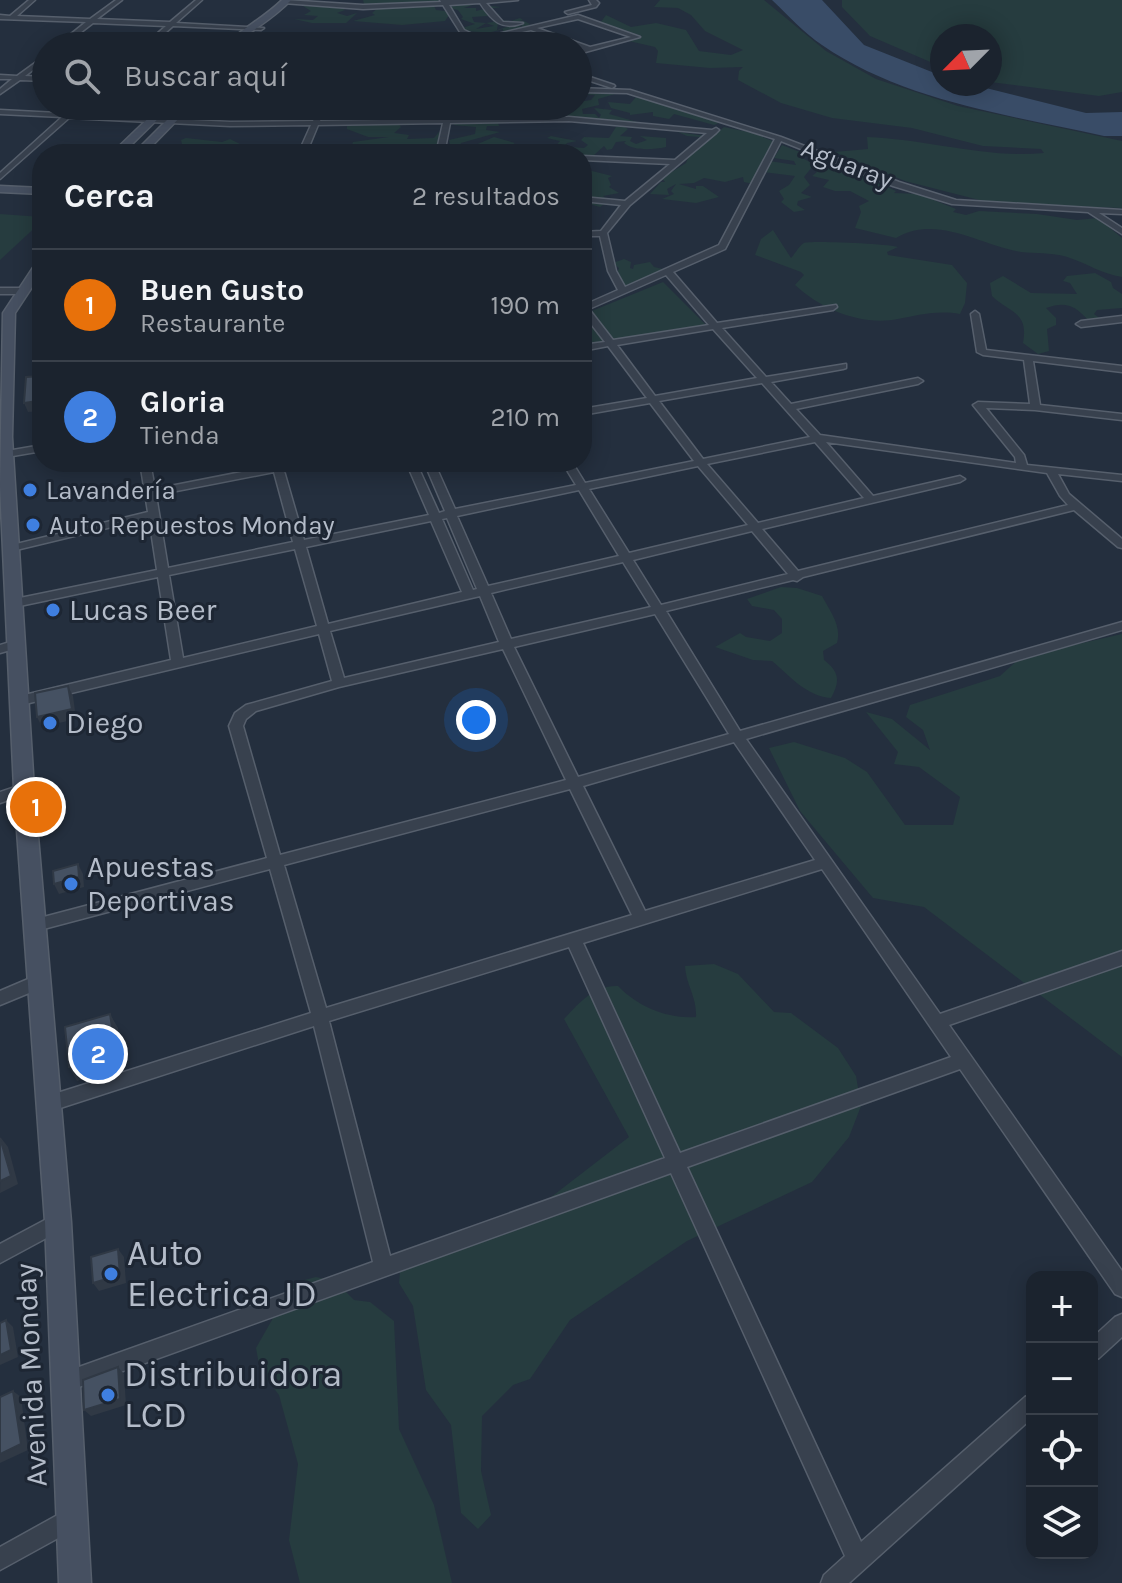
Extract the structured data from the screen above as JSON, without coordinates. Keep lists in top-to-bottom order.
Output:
{
  "streets": {
    "main road": ["Avenida Monday"],
    "street": ["Aguaray"]
  },
  "places": [
    "Lavandería",
    "Auto Repuestos Monday",
    "Lucas Beer",
    "Diego",
    "Apuestas Deportivas",
    "Auto Electrica JD",
    "Distribuidora LCD"
  ],
  "north": "bottom left",
  "page": {
    "search": "Buscar aquí",
    "heading": ["Cerca", "2 resultados"],
    "list": [
      {
        "mark": "1",
        "name": "Buen Gusto",
        "note": "Restaurante",
        "value": "190 m"
      },
      {
        "mark": "2",
        "name": "Gloria",
        "note": "Tienda",
        "value": "210 m"
      }
    ],
    "pins": ["1", "2"],
    "map_buttons": ["+", "−"]
  }
}
